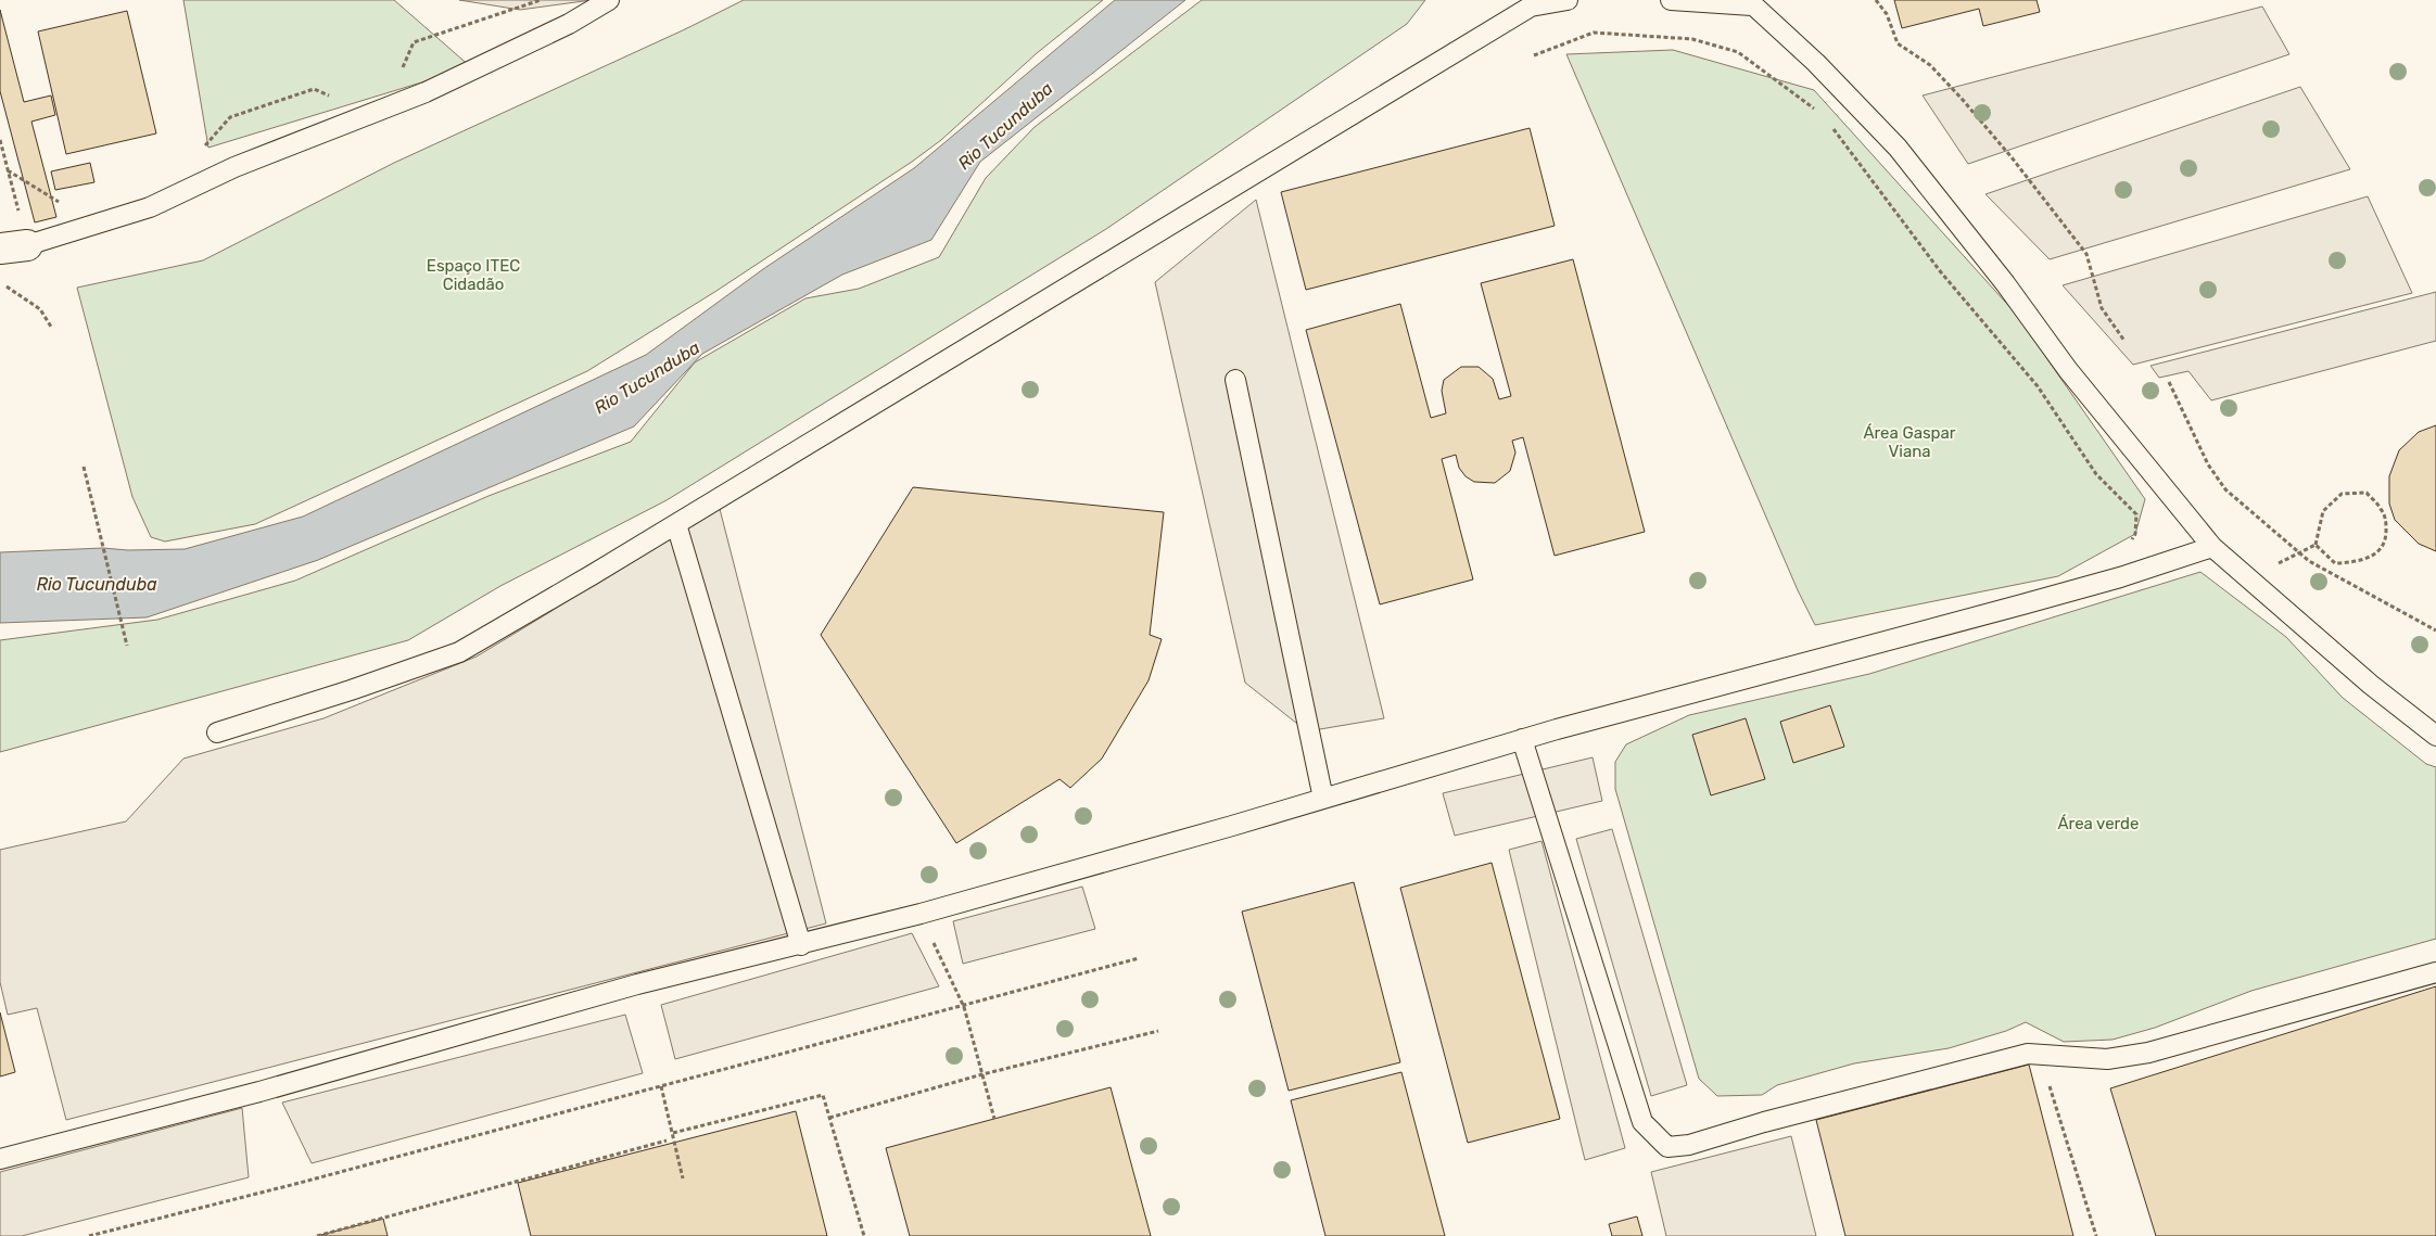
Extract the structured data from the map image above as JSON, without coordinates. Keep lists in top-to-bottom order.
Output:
{
  "water": ["Rio Tucunduba"],
  "parks": ["Espaço ITEC Cidadão", "Área Gaspar Viana", "Área verde"]
}
